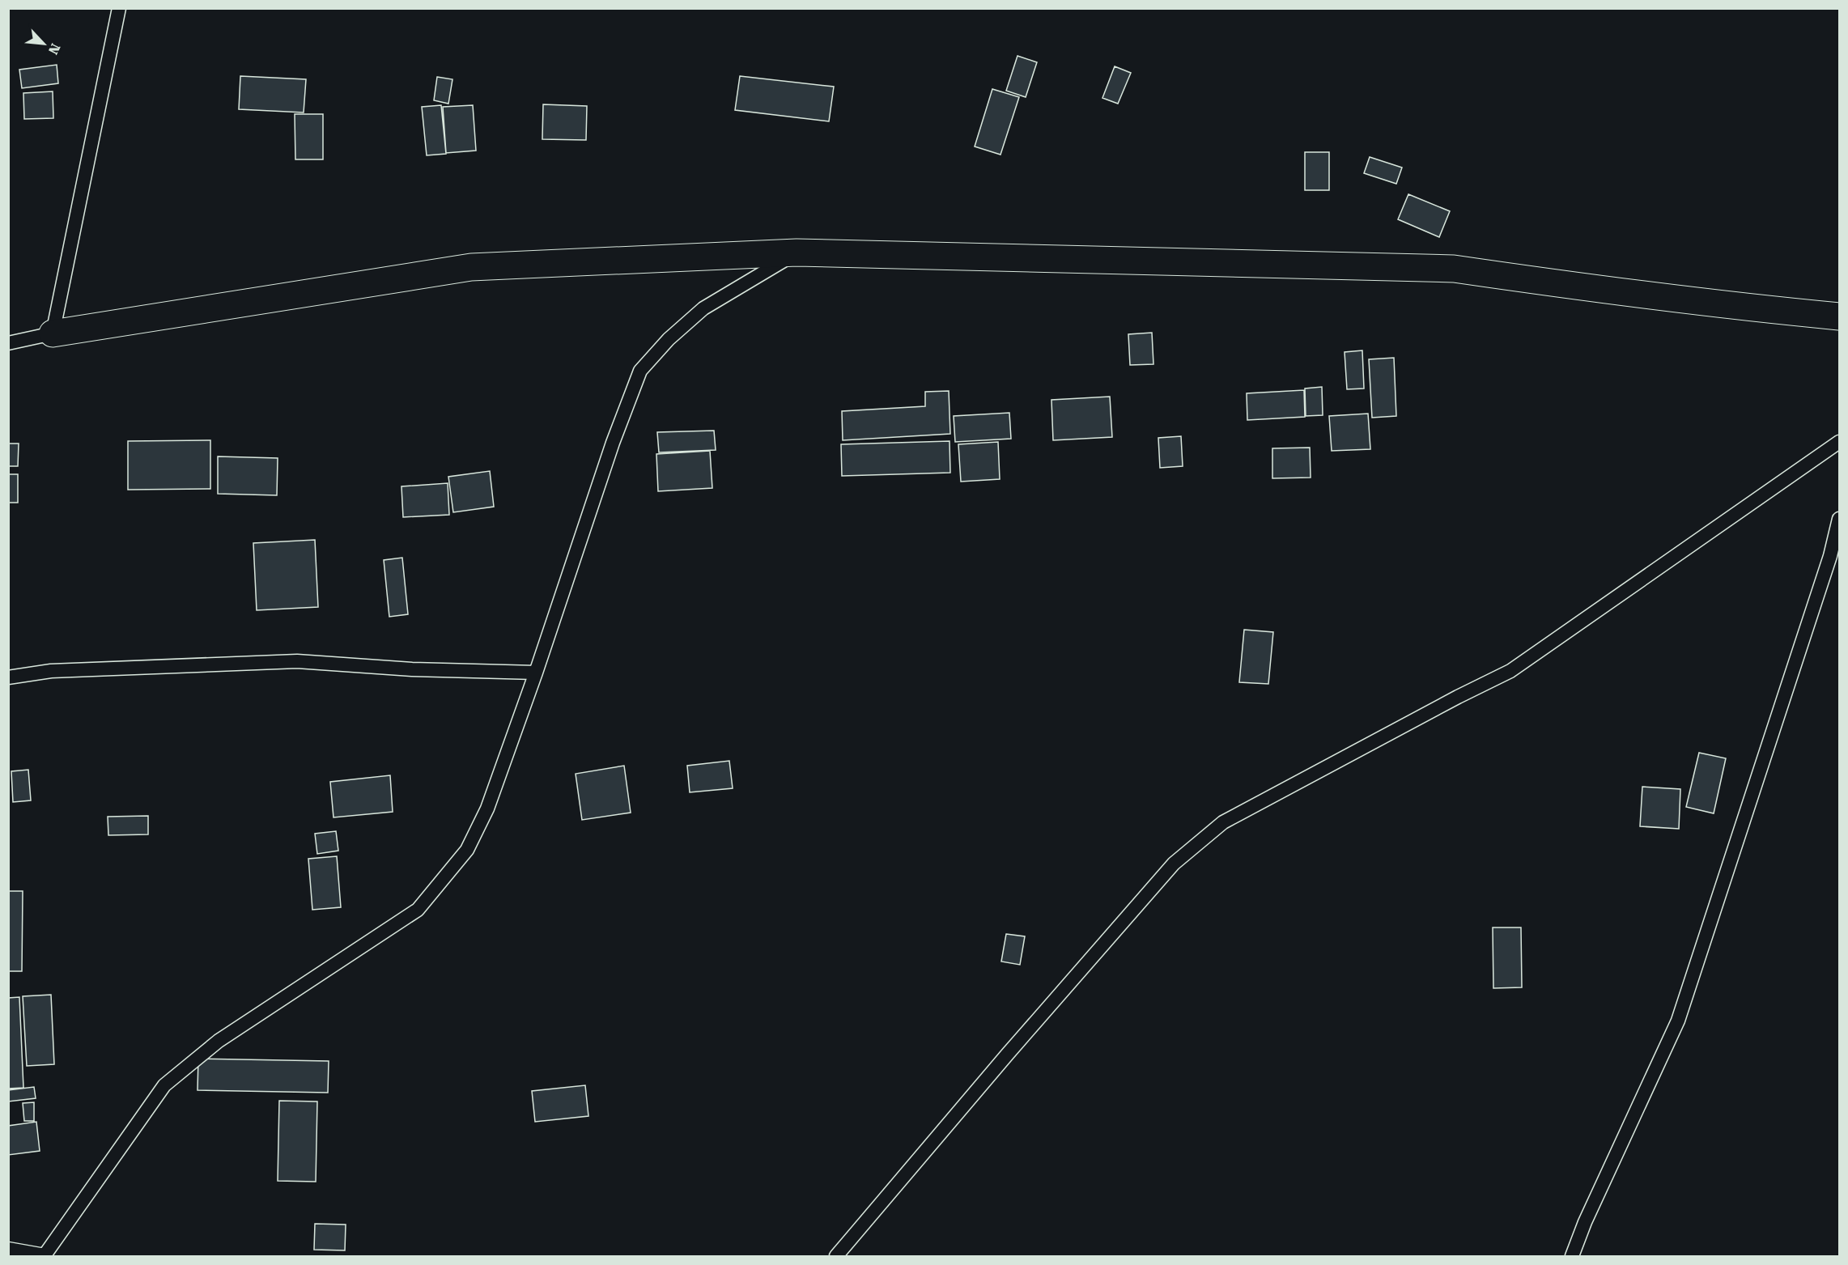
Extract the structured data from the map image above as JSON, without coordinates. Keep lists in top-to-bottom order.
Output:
{
  "north": "bottom right"
}
